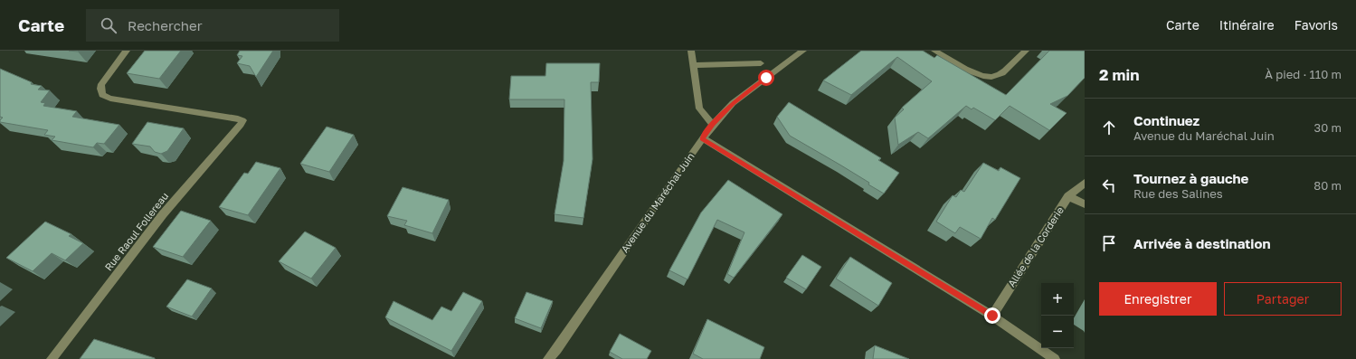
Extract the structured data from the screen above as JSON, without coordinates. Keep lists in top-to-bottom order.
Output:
{
  "streets": {
    "street": ["Avenue du Maréchal Juin", "Rue Raoul Follereau", "Allée de la Corderie"]
  },
  "page": {
    "header": "Carte",
    "search": "Rechercher",
    "nav": ["Carte", "Itinéraire", "Favoris"],
    "heading": ["2 min", "À pied · 110 m"],
    "list": [
      ["Continuez", "Avenue du Maréchal Juin", "30 m"],
      ["Tournez à gauche", "Rue des Salines", "80 m"],
      "Arrivée à destination"
    ],
    "buttons": ["Enregistrer", "Partager"],
    "map_buttons": ["+", "−"]
  }
}
